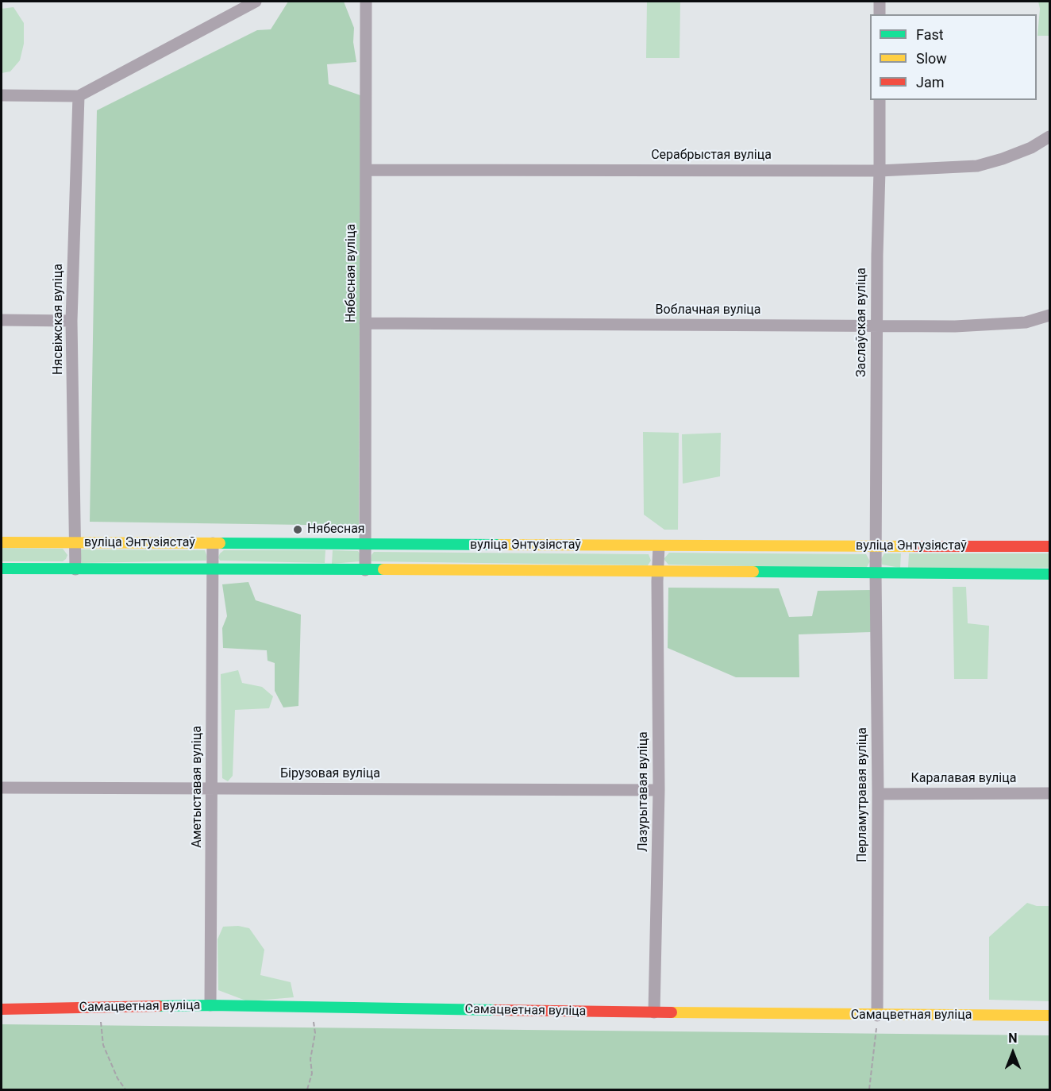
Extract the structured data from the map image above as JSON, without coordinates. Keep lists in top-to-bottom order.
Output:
{
  "streets": {
    "street": [
      "Серабрыстая вуліца",
      "Нябесная вуліца",
      "Воблачная вуліца",
      "Нясвіжская вуліца",
      "Заслаўская вуліца",
      "вуліца Энтузіястаў",
      "Бірузовая вуліца",
      "Каралавая вуліца",
      "Аметыставая вуліца",
      "Лазурытавая вуліца",
      "Перламутравая вуліца",
      "Самацветная вуліца"
    ]
  },
  "crossings": [
    ["Серабрыстая вуліца", "Нябесная вуліца"],
    ["Серабрыстая вуліца", "Заслаўская вуліца"],
    ["Нябесная вуліца", "Воблачная вуліца"],
    ["Нябесная вуліца", "вуліца Энтузіястаў"],
    ["Воблачная вуліца", "Заслаўская вуліца"],
    ["Нясвіжская вуліца", "вуліца Энтузіястаў"],
    ["Заслаўская вуліца", "вуліца Энтузіястаў"],
    ["Заслаўская вуліца", "Перламутравая вуліца"],
    ["вуліца Энтузіястаў", "Аметыставая вуліца"],
    ["вуліца Энтузіястаў", "Лазурытавая вуліца"],
    ["вуліца Энтузіястаў", "Перламутравая вуліца"],
    ["Бірузовая вуліца", "Аметыставая вуліца"],
    ["Бірузовая вуліца", "Лазурытавая вуліца"],
    ["Каралавая вуліца", "Перламутравая вуліца"],
    ["Аметыставая вуліца", "Самацветная вуліца"],
    ["Лазурытавая вуліца", "Самацветная вуліца"],
    ["Перламутравая вуліца", "Самацветная вуліца"]
  ],
  "places": ["Нябесная"],
  "legend": ["Fast", "Slow", "Jam"],
  "north": "top"
}
